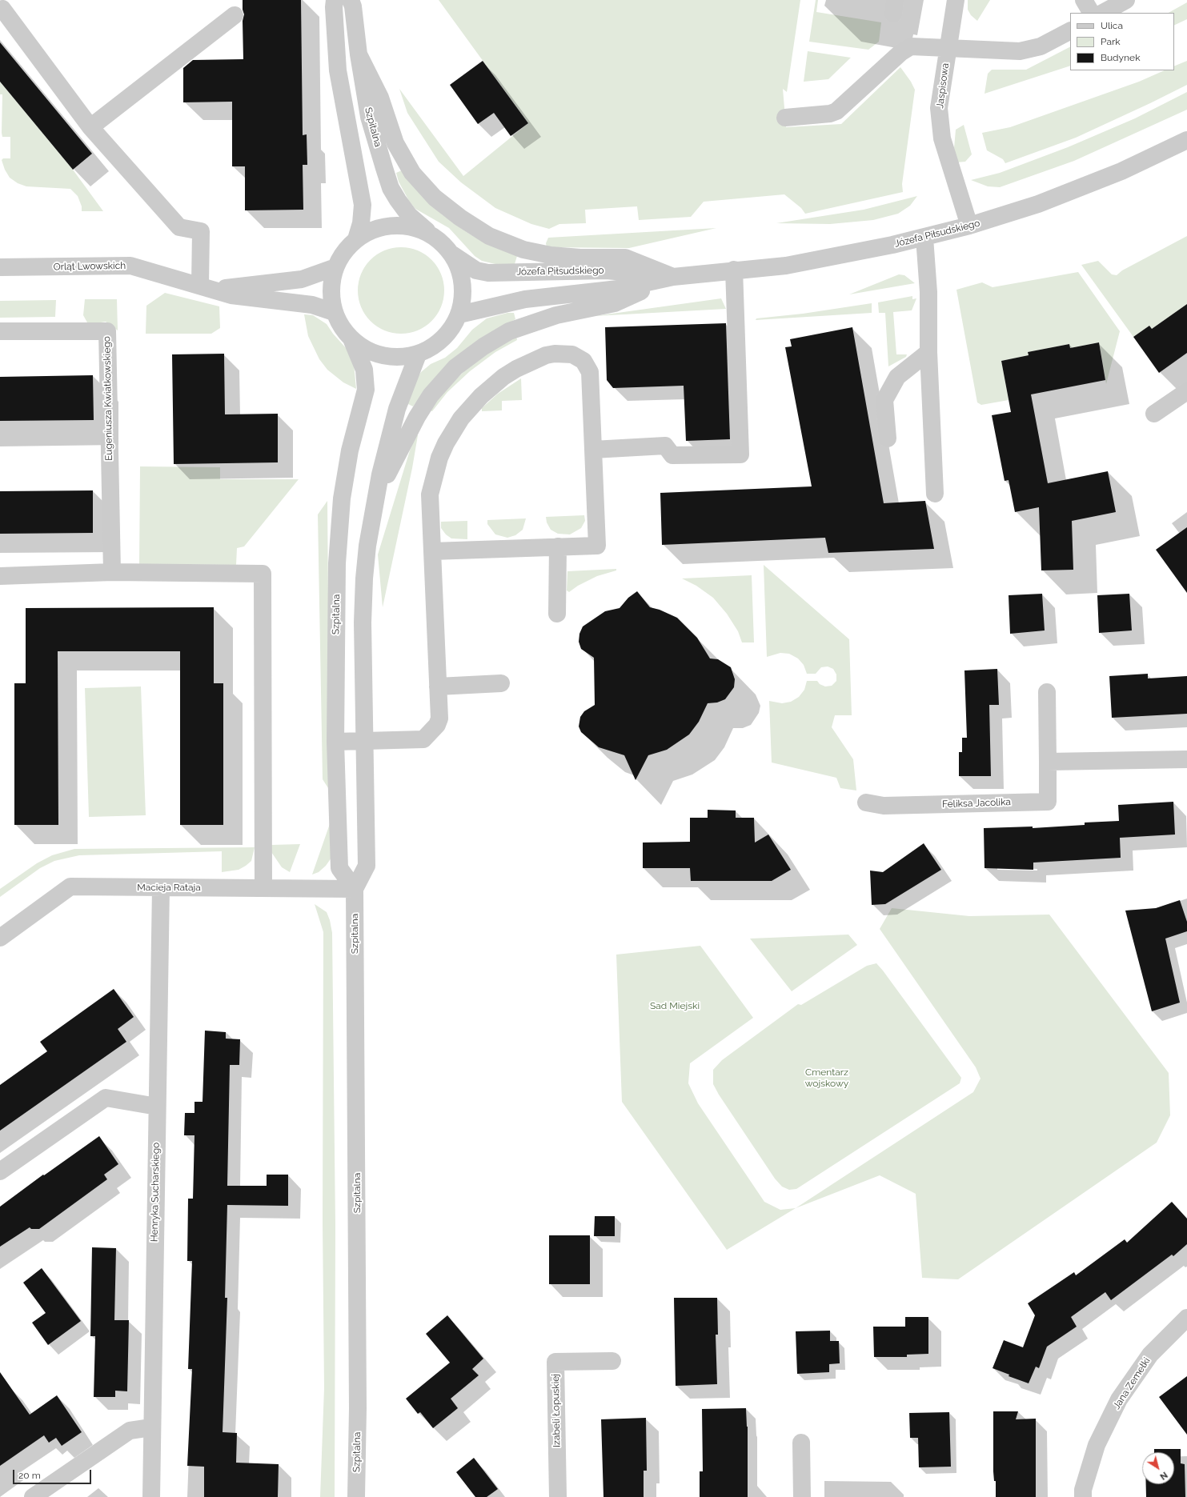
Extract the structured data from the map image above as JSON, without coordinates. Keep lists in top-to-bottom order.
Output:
{
  "streets": {
    "street": [
      "Jaspisowa",
      "Szpitalna",
      "Józefa Piłsudskiego",
      "Orląt Lwowskich",
      "Eugeniusza Kwiatkowskiego",
      "Feliksa Jacolika",
      "Macieja Rataja",
      "Henryka Sucharskiego",
      "Jana Zemełki",
      "Izabeli Łopuskiej"
    ]
  },
  "crossings": [
    ["Jaspisowa", "Józefa Piłsudskiego"],
    ["Szpitalna", "Macieja Rataja"],
    ["Macieja Rataja", "Henryka Sucharskiego"]
  ],
  "parks": ["Sad Miejski", "Cmentarz wojskowy"],
  "legend": ["Ulica", "Park", "Budynek"],
  "scale_bar": "20 m",
  "north": "bottom right"
}
